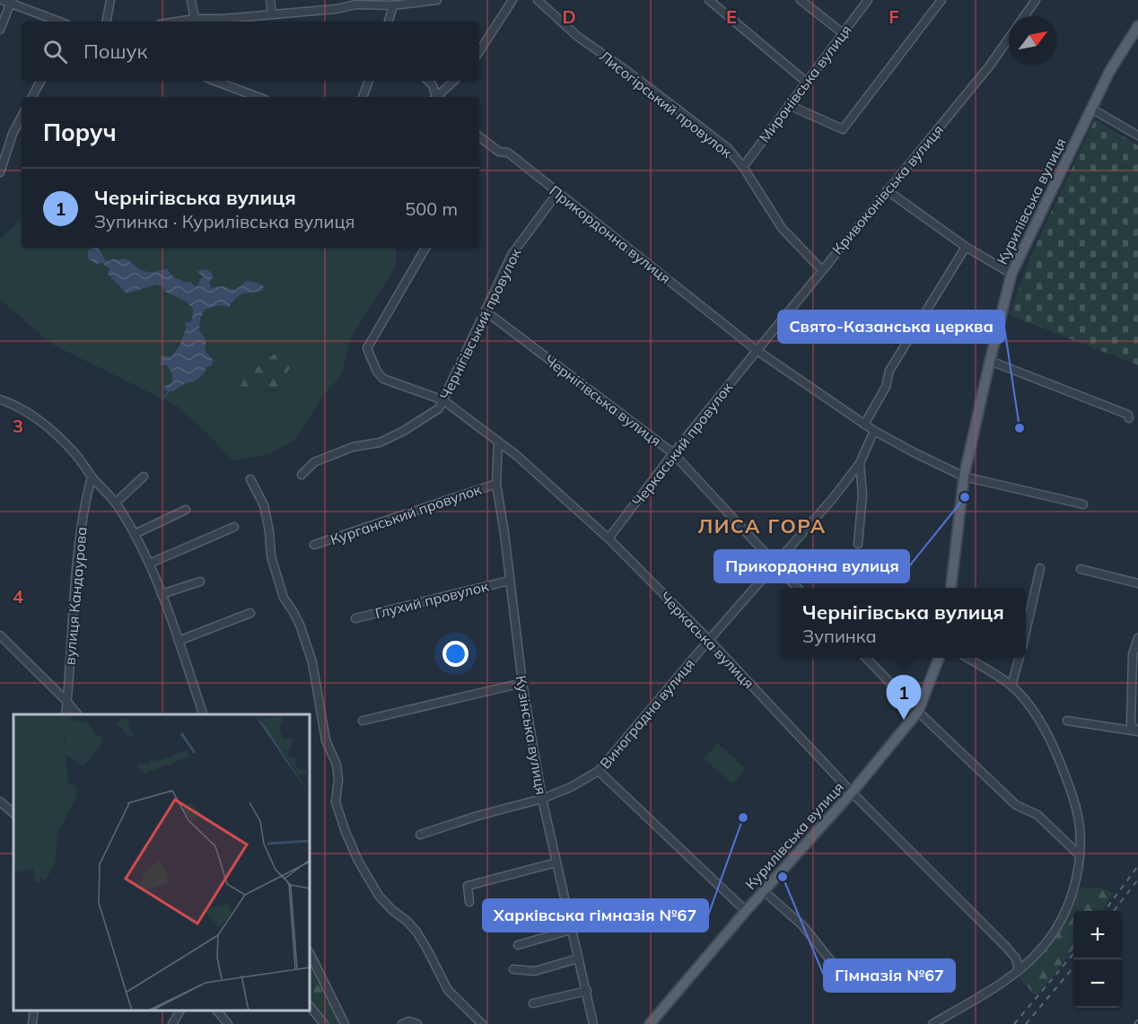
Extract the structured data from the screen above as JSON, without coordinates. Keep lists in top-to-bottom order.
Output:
{
  "streets": {
    "main road": ["Курилівська вулиця"],
    "street": [
      "Миронівська вулиця",
      "Лисогірський провулок",
      "Кривоконівська вулиця",
      "Прикордонна вулиця",
      "Чернігівський провулок",
      "Чернігівська вулиця",
      "Черкаський провулок",
      "Курганський провулок",
      "вулиця Кандаурова",
      "Глухий провулок",
      "Черкаська вулиця",
      "Виноградна вулиця",
      "Кузінська вулиця"
    ]
  },
  "crossings": [
    ["Миронівська вулиця", "Лисогірський провулок"],
    ["Лисогірський провулок", "Кривоконівська вулиця"],
    ["Кривоконівська вулиця", "Прикордонна вулиця"],
    ["Кривоконівська вулиця", "Черкаський провулок"],
    ["Курилівська вулиця", "Прикордонна вулиця"],
    ["Курилівська вулиця", "Черкаська вулиця"],
    ["Прикордонна вулиця", "Чернігівський провулок"],
    ["Прикордонна вулиця", "Черкаський провулок"],
    ["Прикордонна вулиця", "Виноградна вулиця"],
    ["Чернігівський провулок", "Чернігівська вулиця"],
    ["Чернігівський провулок", "Черкаська вулиця"],
    ["Чернігівська вулиця", "Черкаський провулок"],
    ["Чернігівська вулиця", "Виноградна вулиця"],
    ["Черкаський провулок", "Черкаська вулиця"],
    ["Курганський провулок", "Кузінська вулиця"],
    ["Глухий провулок", "Кузінська вулиця"],
    ["Черкаська вулиця", "Виноградна вулиця"],
    ["Черкаська вулиця", "Кузінська вулиця"],
    ["Виноградна вулиця", "Кузінська вулиця"]
  ],
  "districts": ["ЛИСА ГОРА"],
  "places": [
    "Свято-Казанська церква",
    "Прикордонна вулиця",
    "Харківська гімназія №67",
    "Гімназія №67"
  ],
  "north": "top right",
  "page": {
    "search": "Пошук",
    "heading": "Поруч",
    "list": [
      {
        "mark": "1",
        "name": "Чернігівська вулиця",
        "note": "Зупинка · Курилівська вулиця",
        "value": "500 m"
      }
    ],
    "popup": ["Чернігівська вулиця", "Зупинка"],
    "pins": "1",
    "map_buttons": ["+", "−"]
  },
  "grid": {
    "columns": ["D", "E", "F"],
    "rows": ["3", "4"]
  }
}
